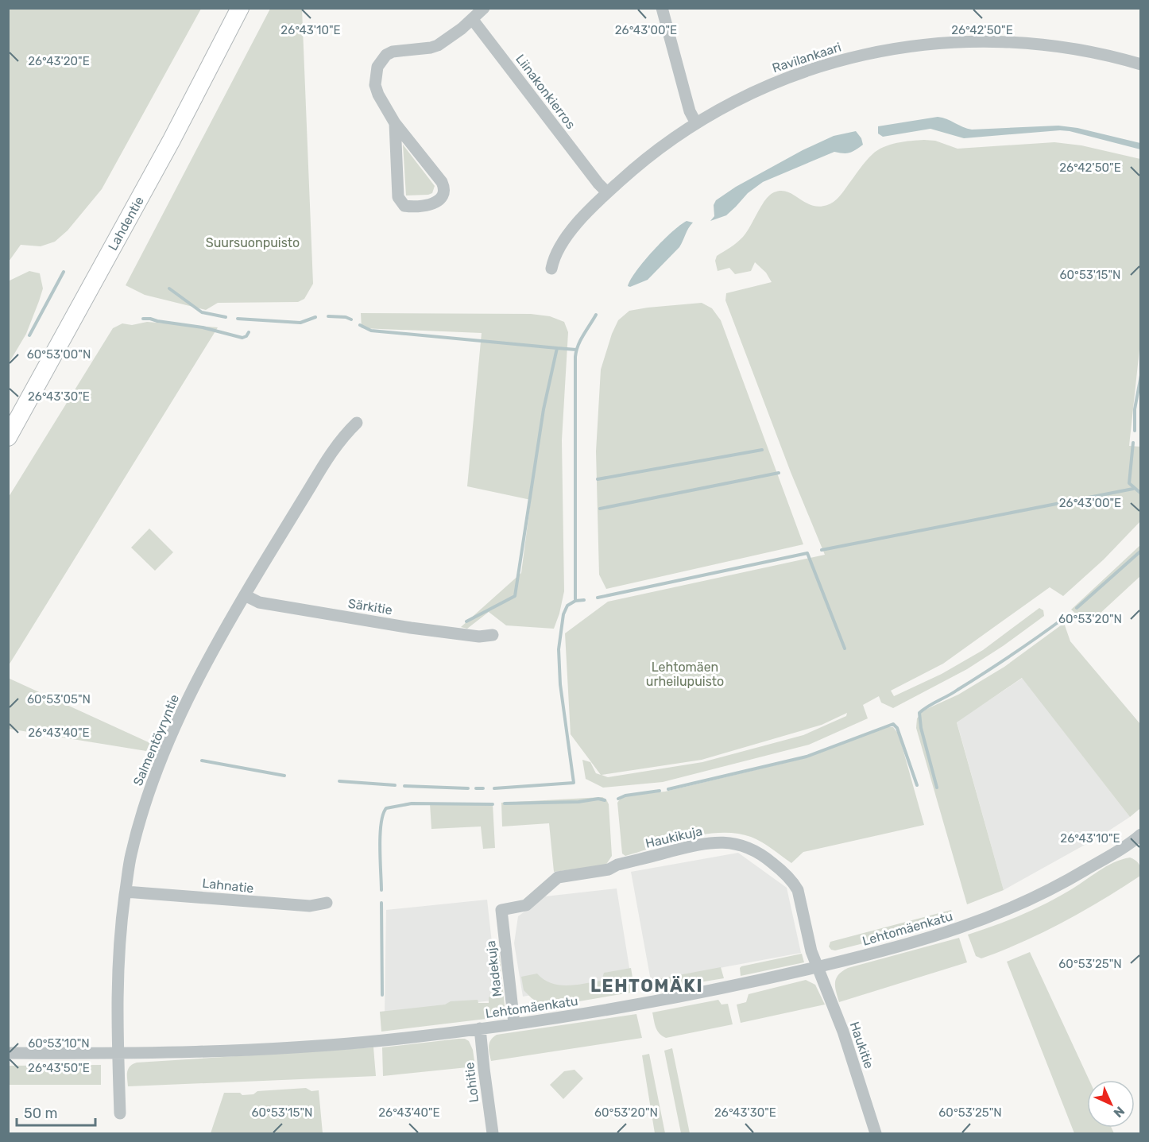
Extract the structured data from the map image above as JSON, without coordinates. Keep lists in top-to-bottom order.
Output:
{
  "streets": {
    "highway": ["Lahdentie"],
    "street": [
      "Ravilankaari",
      "Liinakonkierros",
      "Särkitie",
      "Salmentöyryntie",
      "Haukikuja",
      "Lahnatie",
      "Lehtomäenkatu",
      "Madekuja",
      "Haukitie",
      "Lohitie"
    ]
  },
  "crossings": [
    ["Ravilankaari", "Liinakonkierros"],
    ["Särkitie", "Salmentöyryntie"],
    ["Salmentöyryntie", "Lahnatie"],
    ["Salmentöyryntie", "Lehtomäenkatu"],
    ["Haukikuja", "Lehtomäenkatu"],
    ["Haukikuja", "Madekuja"],
    ["Haukikuja", "Haukitie"],
    ["Lehtomäenkatu", "Madekuja"],
    ["Lehtomäenkatu", "Haukitie"],
    ["Lehtomäenkatu", "Lohitie"]
  ],
  "districts": ["LEHTOMÄKI"],
  "parks": ["Suursuonpuisto", "Lehtomäen urheilupuisto"],
  "scale_bar": "50 m",
  "north": "bottom right",
  "coordinates": [
    "26°43'10\"E",
    "26°43'00\"E",
    "26°42'50\"E",
    "26°43'20\"E",
    "60°53'15\"N",
    "60°53'00\"N",
    "26°43'30\"E",
    "60°53'20\"N",
    "60°53'05\"N",
    "26°43'40\"E",
    "60°53'25\"N",
    "60°53'10\"N",
    "26°43'50\"E"
  ]
}
